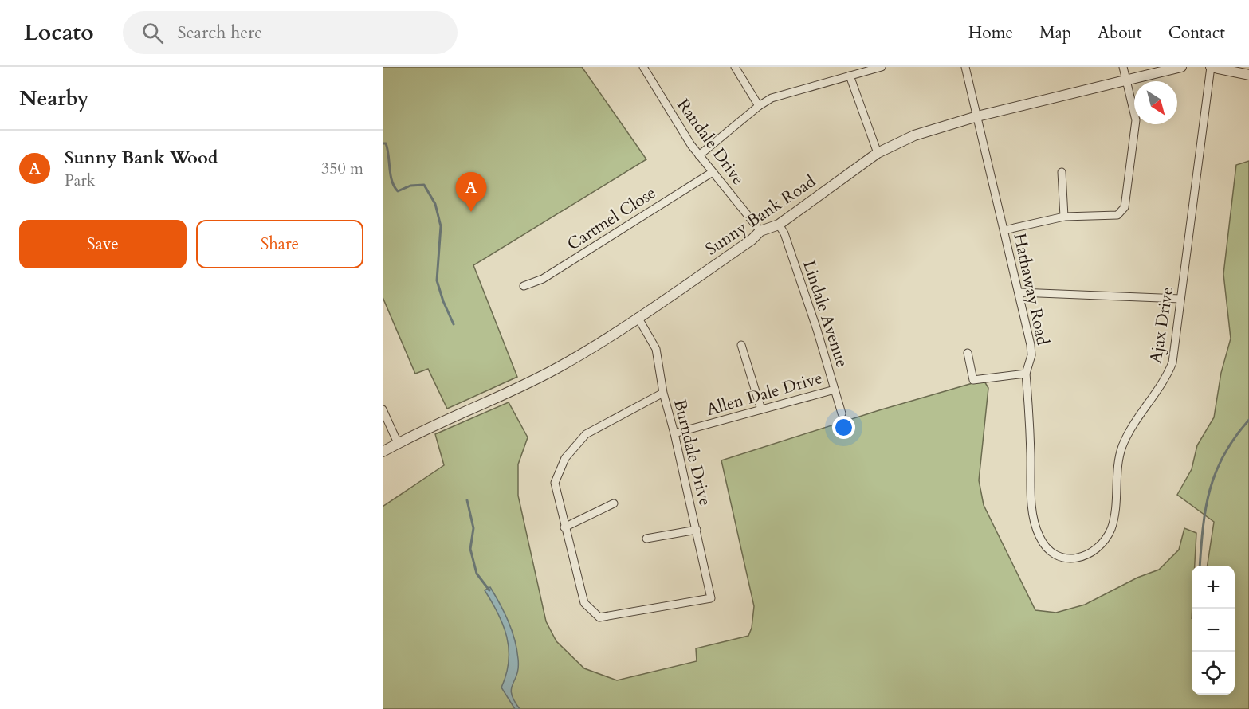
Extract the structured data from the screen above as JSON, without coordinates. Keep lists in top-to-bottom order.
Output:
{
  "streets": {
    "street": [
      "Randale Drive",
      "Sunny Bank Road",
      "Cartmel Close",
      "Hathaway Road",
      "Lindale Avenue",
      "Ajax Drive",
      "Allen Dale Drive",
      "Burndale Drive"
    ]
  },
  "crossings": [
    ["Randale Drive", "Sunny Bank Road"],
    ["Randale Drive", "Cartmel Close"],
    ["Sunny Bank Road", "Hathaway Road"],
    ["Sunny Bank Road", "Lindale Avenue"],
    ["Sunny Bank Road", "Burndale Drive"],
    ["Hathaway Road", "Ajax Drive"],
    ["Lindale Avenue", "Allen Dale Drive"],
    ["Allen Dale Drive", "Burndale Drive"]
  ],
  "north": "bottom right",
  "page": {
    "header": "Locato",
    "search": "Search here",
    "nav": [
      "Home",
      "Map",
      "About",
      "Contact"
    ],
    "heading": "Nearby",
    "list": [
      {
        "mark": "A",
        "name": "Sunny Bank Wood",
        "note": "Park",
        "value": "350 m"
      }
    ],
    "pins": "A",
    "buttons": ["Save", "Share"],
    "map_buttons": ["+", "−"]
  }
}
